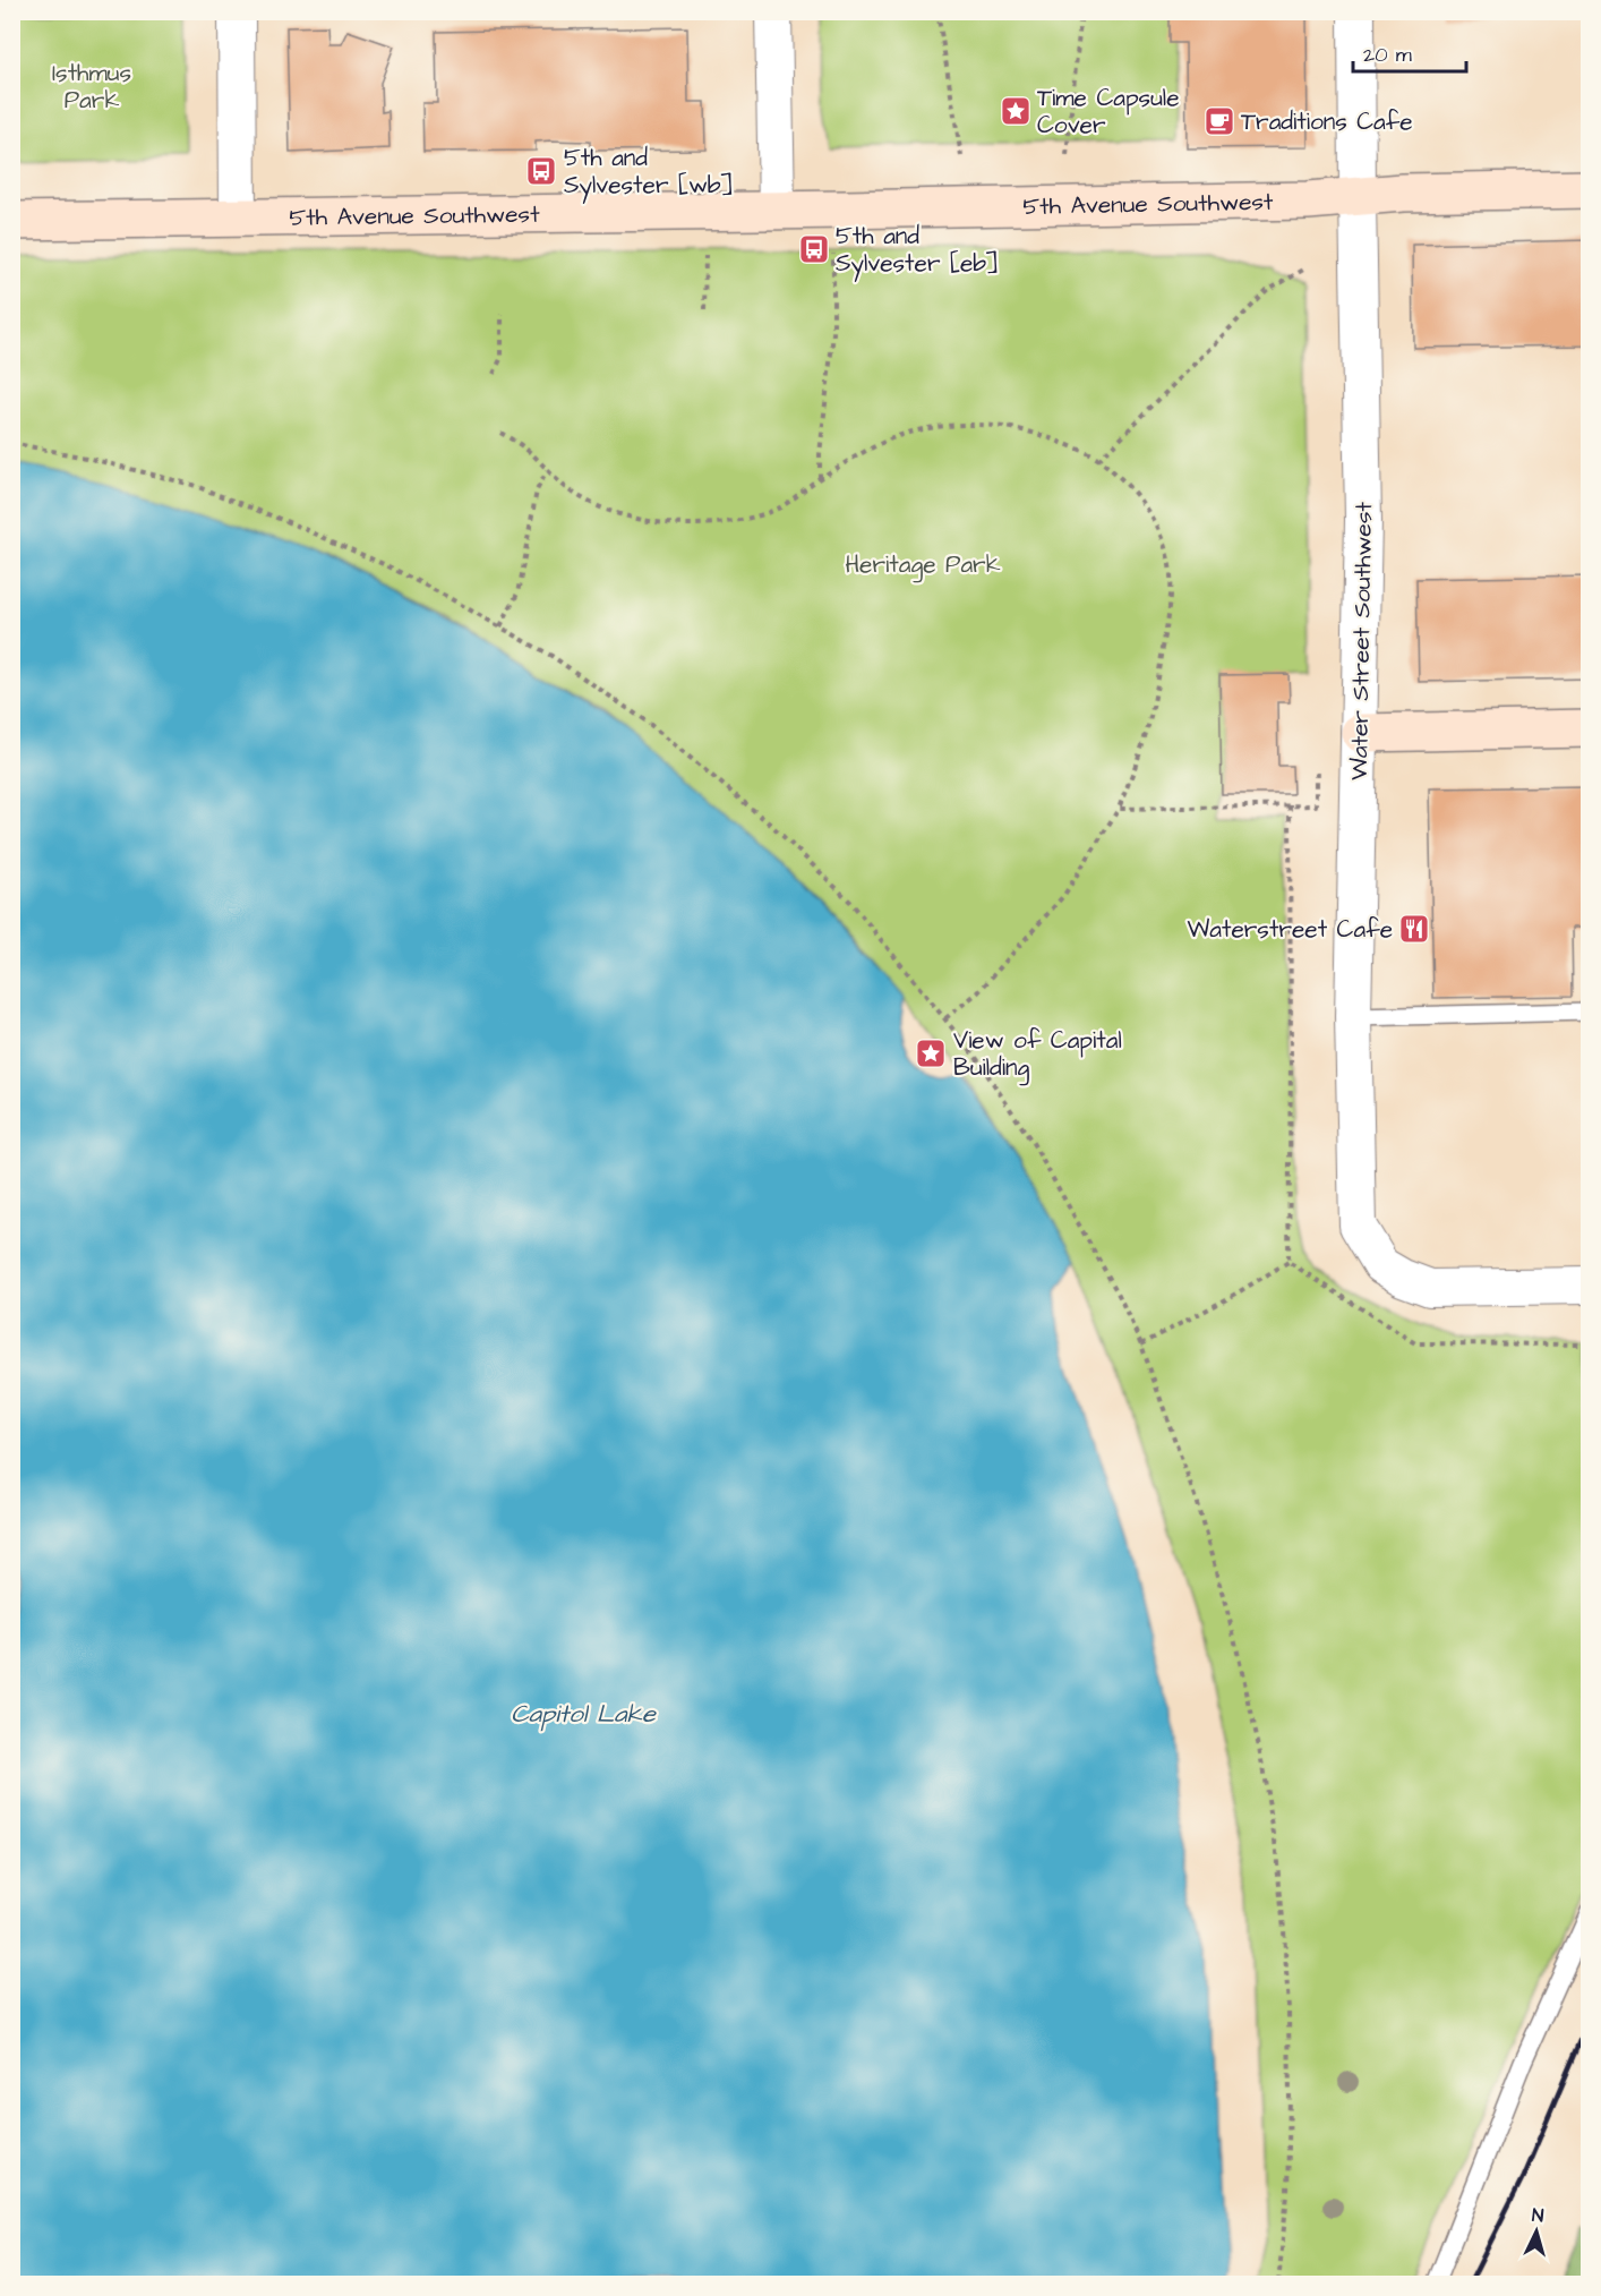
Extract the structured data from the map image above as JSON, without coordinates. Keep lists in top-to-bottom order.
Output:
{
  "streets": {
    "street": ["5th Avenue Southwest", "Water Street Southwest"]
  },
  "crossings": [
    ["5th Avenue Southwest", "Water Street Southwest"]
  ],
  "water": ["Capitol Lake"],
  "parks": ["Isthmus Park", "Heritage Park"],
  "places": {
    "place": ["Time Capsule Cover", "View of Capital Building"],
    "cafe": ["Traditions Cafe"],
    "bus stop": ["5th and Sylvester [wb]", "5th and Sylvester [eb]"],
    "restaurant": ["Waterstreet Cafe"]
  },
  "scale_bar": "20 m",
  "north": "top"
}
